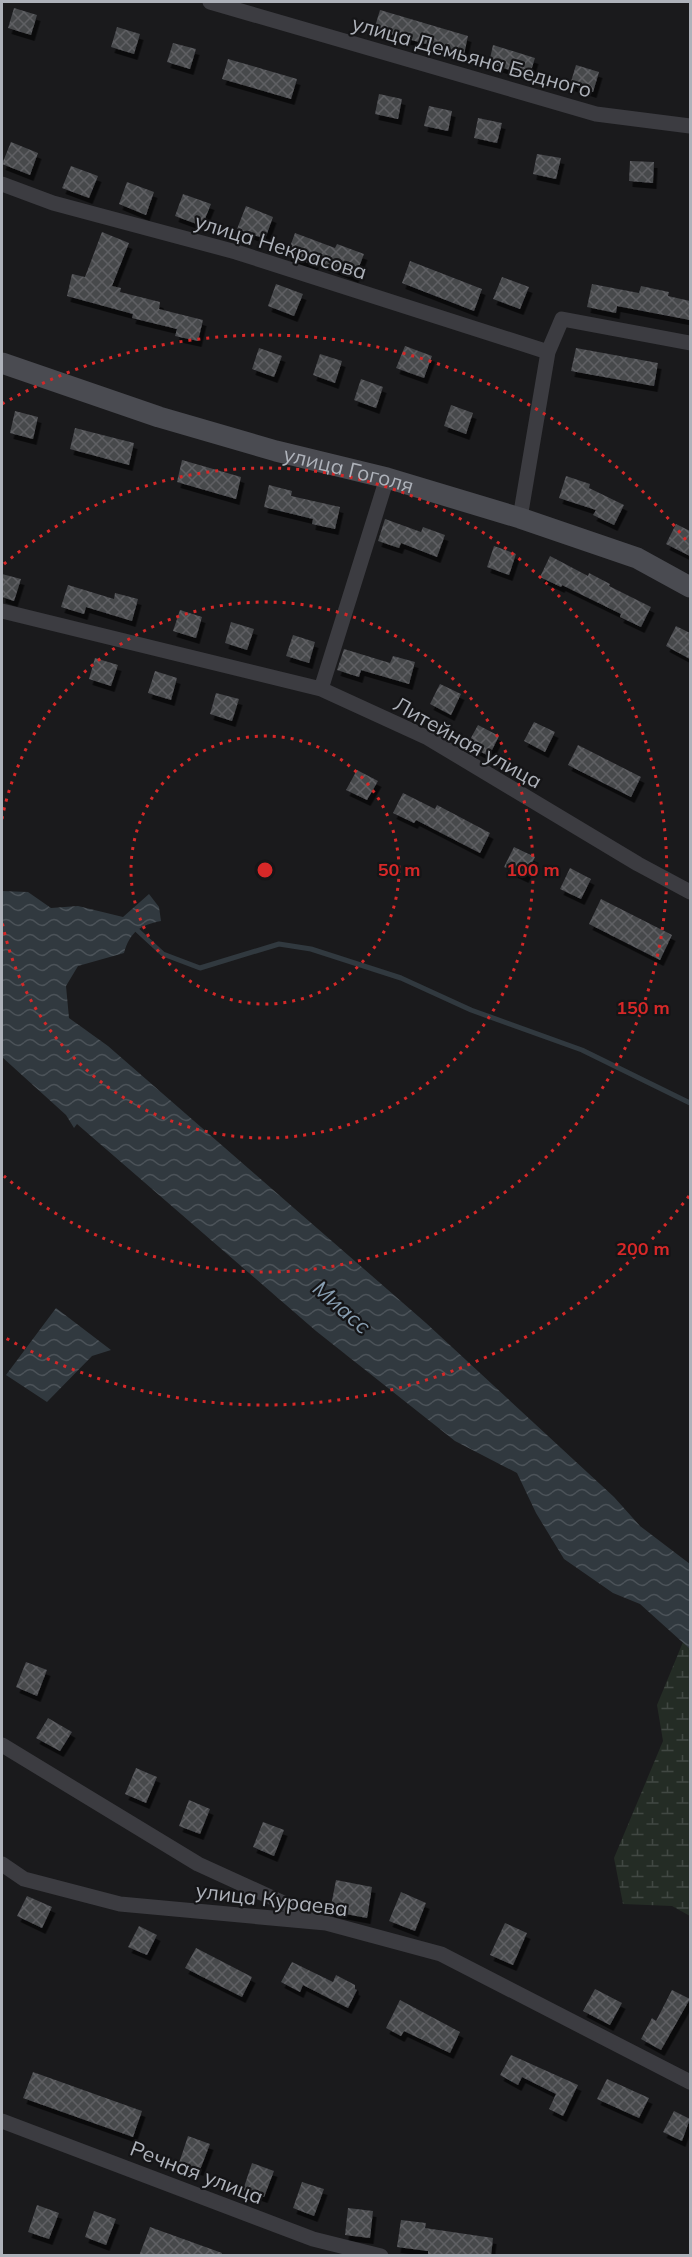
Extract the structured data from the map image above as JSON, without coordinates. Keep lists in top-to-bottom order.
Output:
{
  "streets": {
    "street": [
      "улица Демьяна Бедного",
      "улица Некрасова",
      "улица Гоголя",
      "Литейная улица",
      "улица Кураева",
      "Речная улица"
    ]
  },
  "water": ["Миасс"],
  "rings": [
    "50 m",
    "100 m",
    "150 m",
    "200 m"
  ]
}
